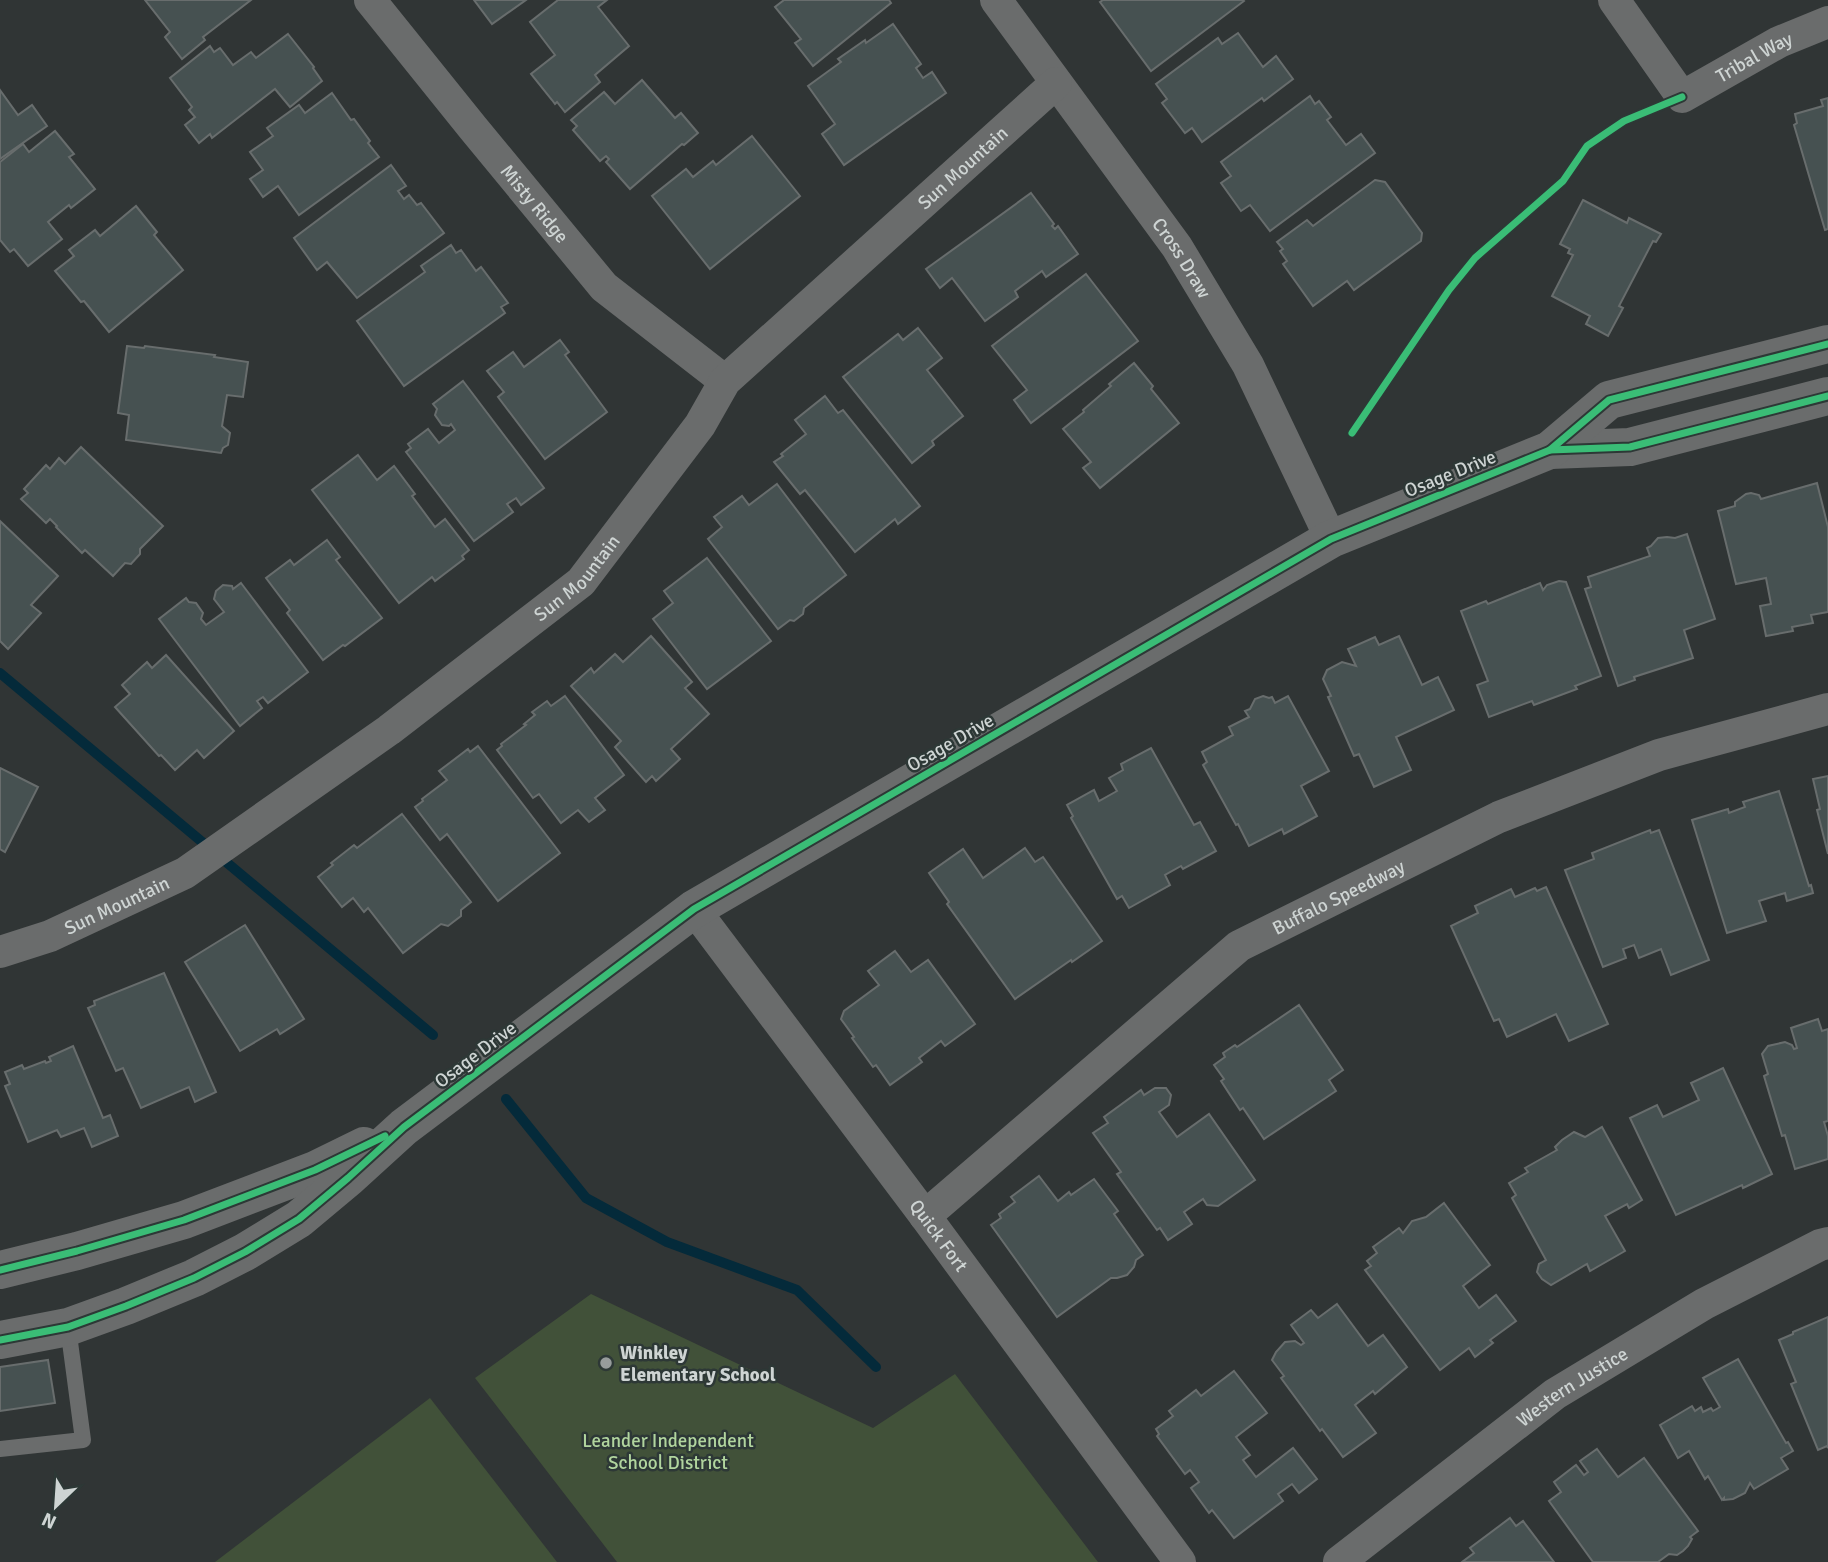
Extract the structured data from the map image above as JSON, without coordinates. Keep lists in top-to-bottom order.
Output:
{
  "streets": {
    "street": [
      "Tribal Way",
      "Sun Mountain",
      "Misty Ridge",
      "Cross Draw",
      "Osage Drive",
      "Buffalo Speedway",
      "Quick Fort",
      "Western Justice"
    ]
  },
  "crossings": [
    ["Sun Mountain", "Misty Ridge"],
    ["Sun Mountain", "Cross Draw"],
    ["Cross Draw", "Osage Drive"],
    ["Osage Drive", "Quick Fort"],
    ["Buffalo Speedway", "Quick Fort"]
  ],
  "parks": ["Leander Independent School District"],
  "places": ["Winkley Elementary School"],
  "north": "bottom left"
}
